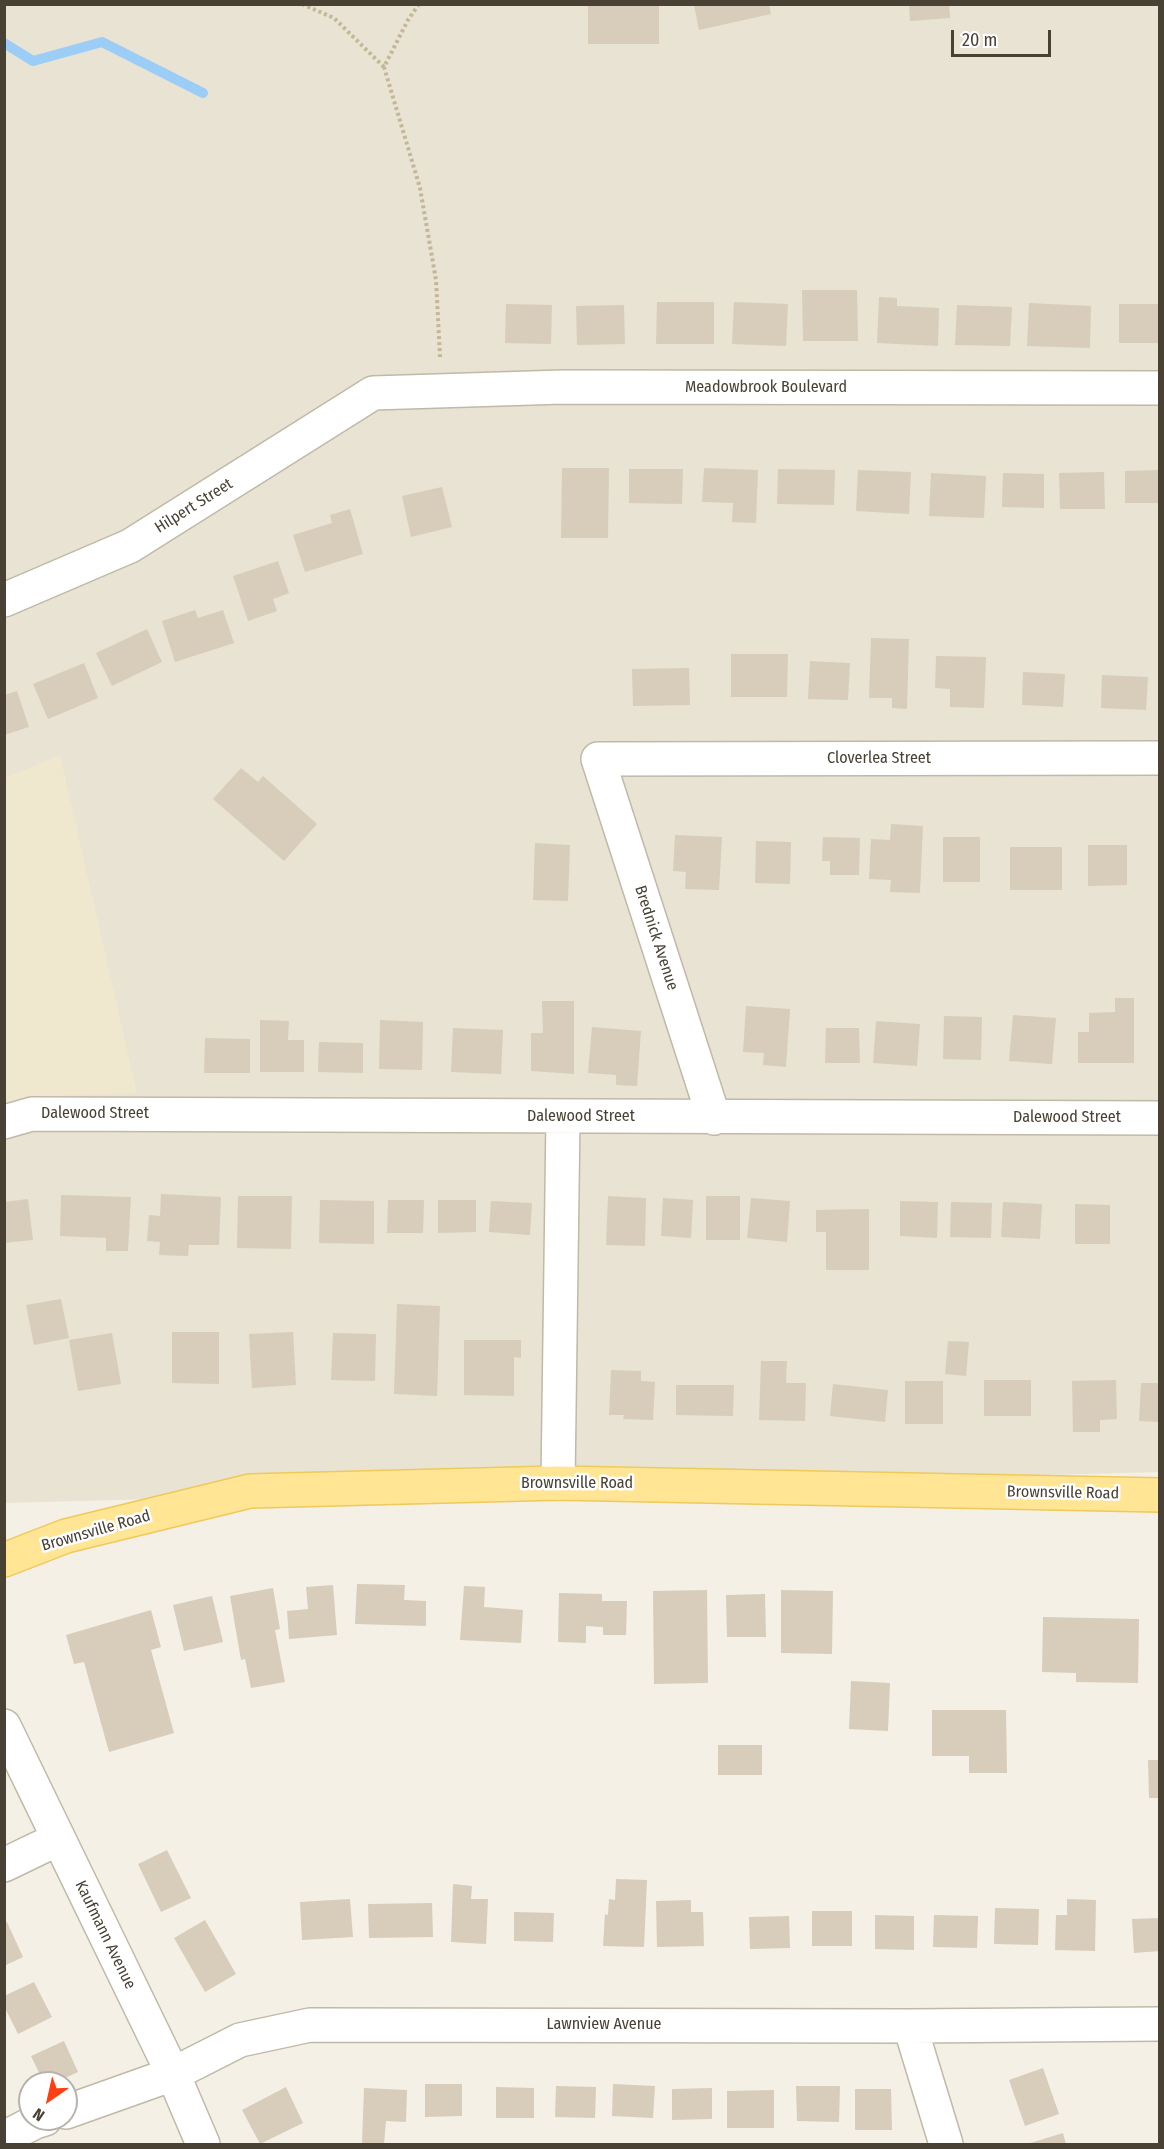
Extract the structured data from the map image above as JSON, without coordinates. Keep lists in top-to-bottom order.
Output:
{
  "streets": {
    "main road": ["Brownsville Road"],
    "street": [
      "Meadowbrook Boulevard",
      "Hilpert Street",
      "Cloverlea Street",
      "Brednick Avenue",
      "Dalewood Street",
      "Kaufmann Avenue",
      "Lawnview Avenue"
    ]
  },
  "crossings": [
    ["Meadowbrook Boulevard", "Hilpert Street"],
    ["Cloverlea Street", "Brednick Avenue"],
    ["Brednick Avenue", "Dalewood Street"],
    ["Kaufmann Avenue", "Lawnview Avenue"]
  ],
  "scale_bar": "20 m",
  "north": "bottom left"
}
